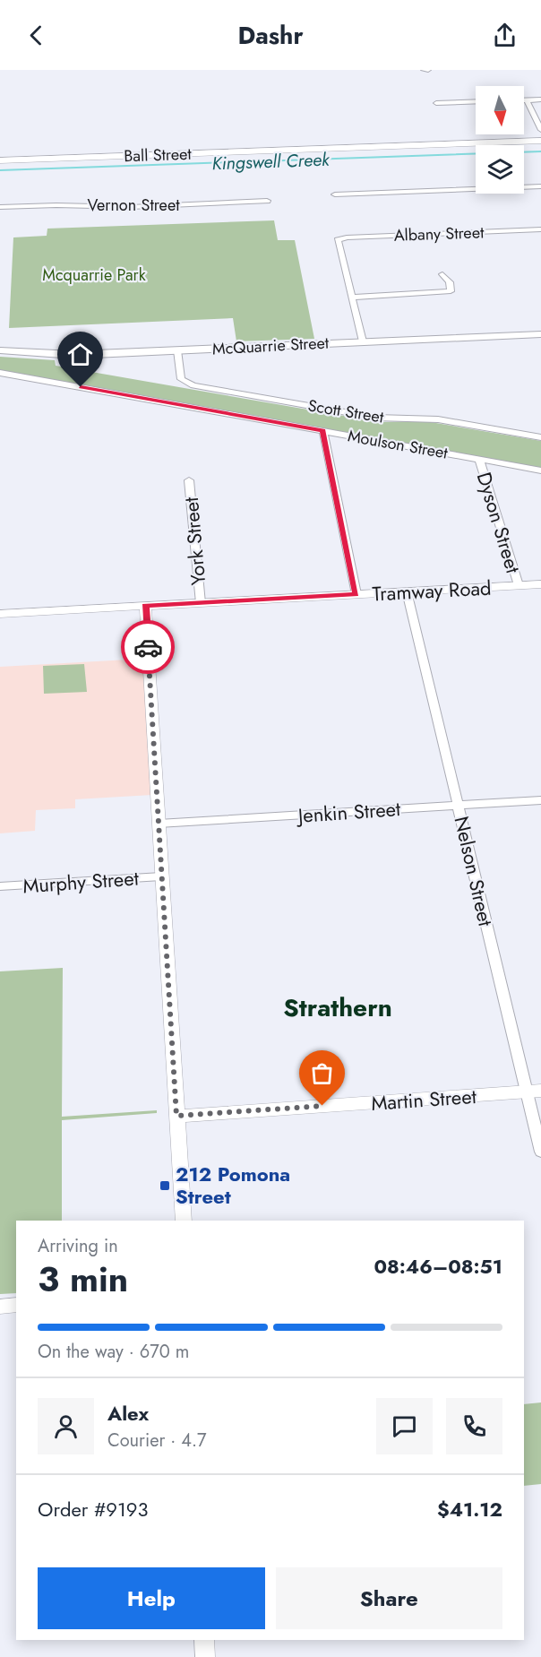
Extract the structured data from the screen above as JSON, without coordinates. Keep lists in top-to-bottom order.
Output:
{
  "streets": {
    "main road": ["McQuarrie Street"],
    "street": [
      "Ball Street",
      "Vernon Street",
      "Albany Street",
      "Scott Street",
      "Moulson Street",
      "Dyson Street",
      "York Street",
      "Tramway Road",
      "Jenkin Street",
      "Nelson Street",
      "Murphy Street",
      "Martin Street"
    ]
  },
  "crossings": [
    ["McQuarrie Street", "Scott Street"],
    ["Moulson Street", "Dyson Street"],
    ["Dyson Street", "Tramway Road"],
    ["York Street", "Tramway Road"],
    ["Tramway Road", "Nelson Street"],
    ["Jenkin Street", "Nelson Street"],
    ["Nelson Street", "Martin Street"]
  ],
  "districts": ["Strathern"],
  "water": ["Kingswell Creek"],
  "parks": ["Mcquarrie Park"],
  "places": {
    "transit": ["212 Pomona Street"]
  },
  "north": "bottom",
  "page": {
    "header": "Dashr",
    "heading": ["3 min", "Arriving in", "08:46–08:51"],
    "panel": [
      "Alex",
      "Courier · 4.7",
      "Order #9193",
      "$41.12"
    ],
    "bar": "On the way · 670 m",
    "buttons": ["Help", "Share"]
  }
}
